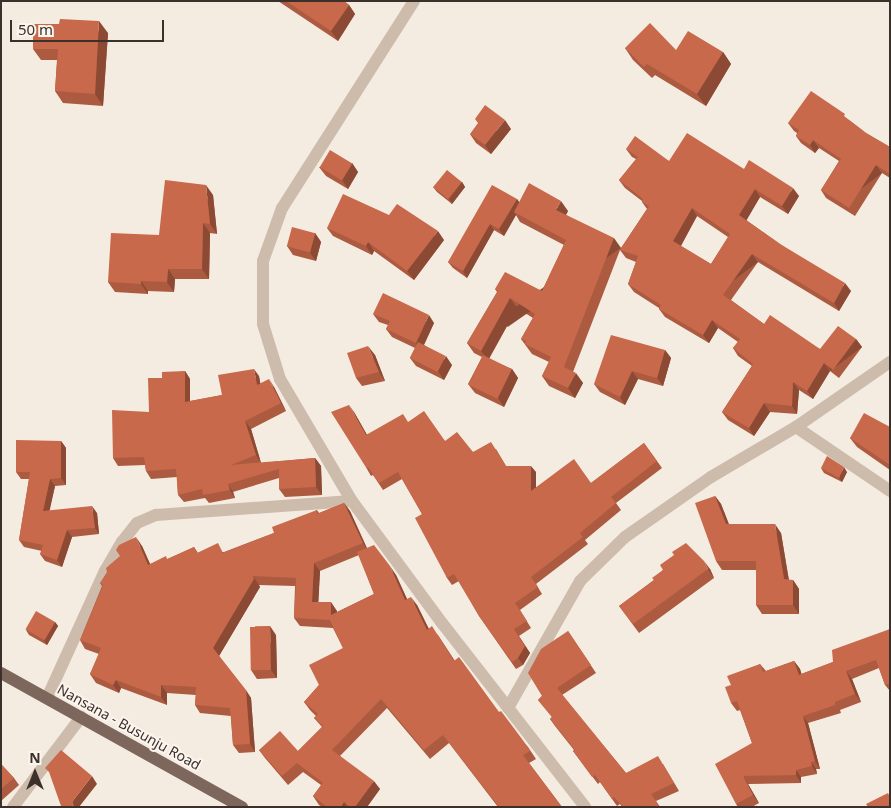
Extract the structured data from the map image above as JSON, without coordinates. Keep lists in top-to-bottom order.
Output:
{
  "streets": {
    "main road": ["Nansana - Busunju Road"]
  },
  "scale_bar": "50 m",
  "north": "top"
}
